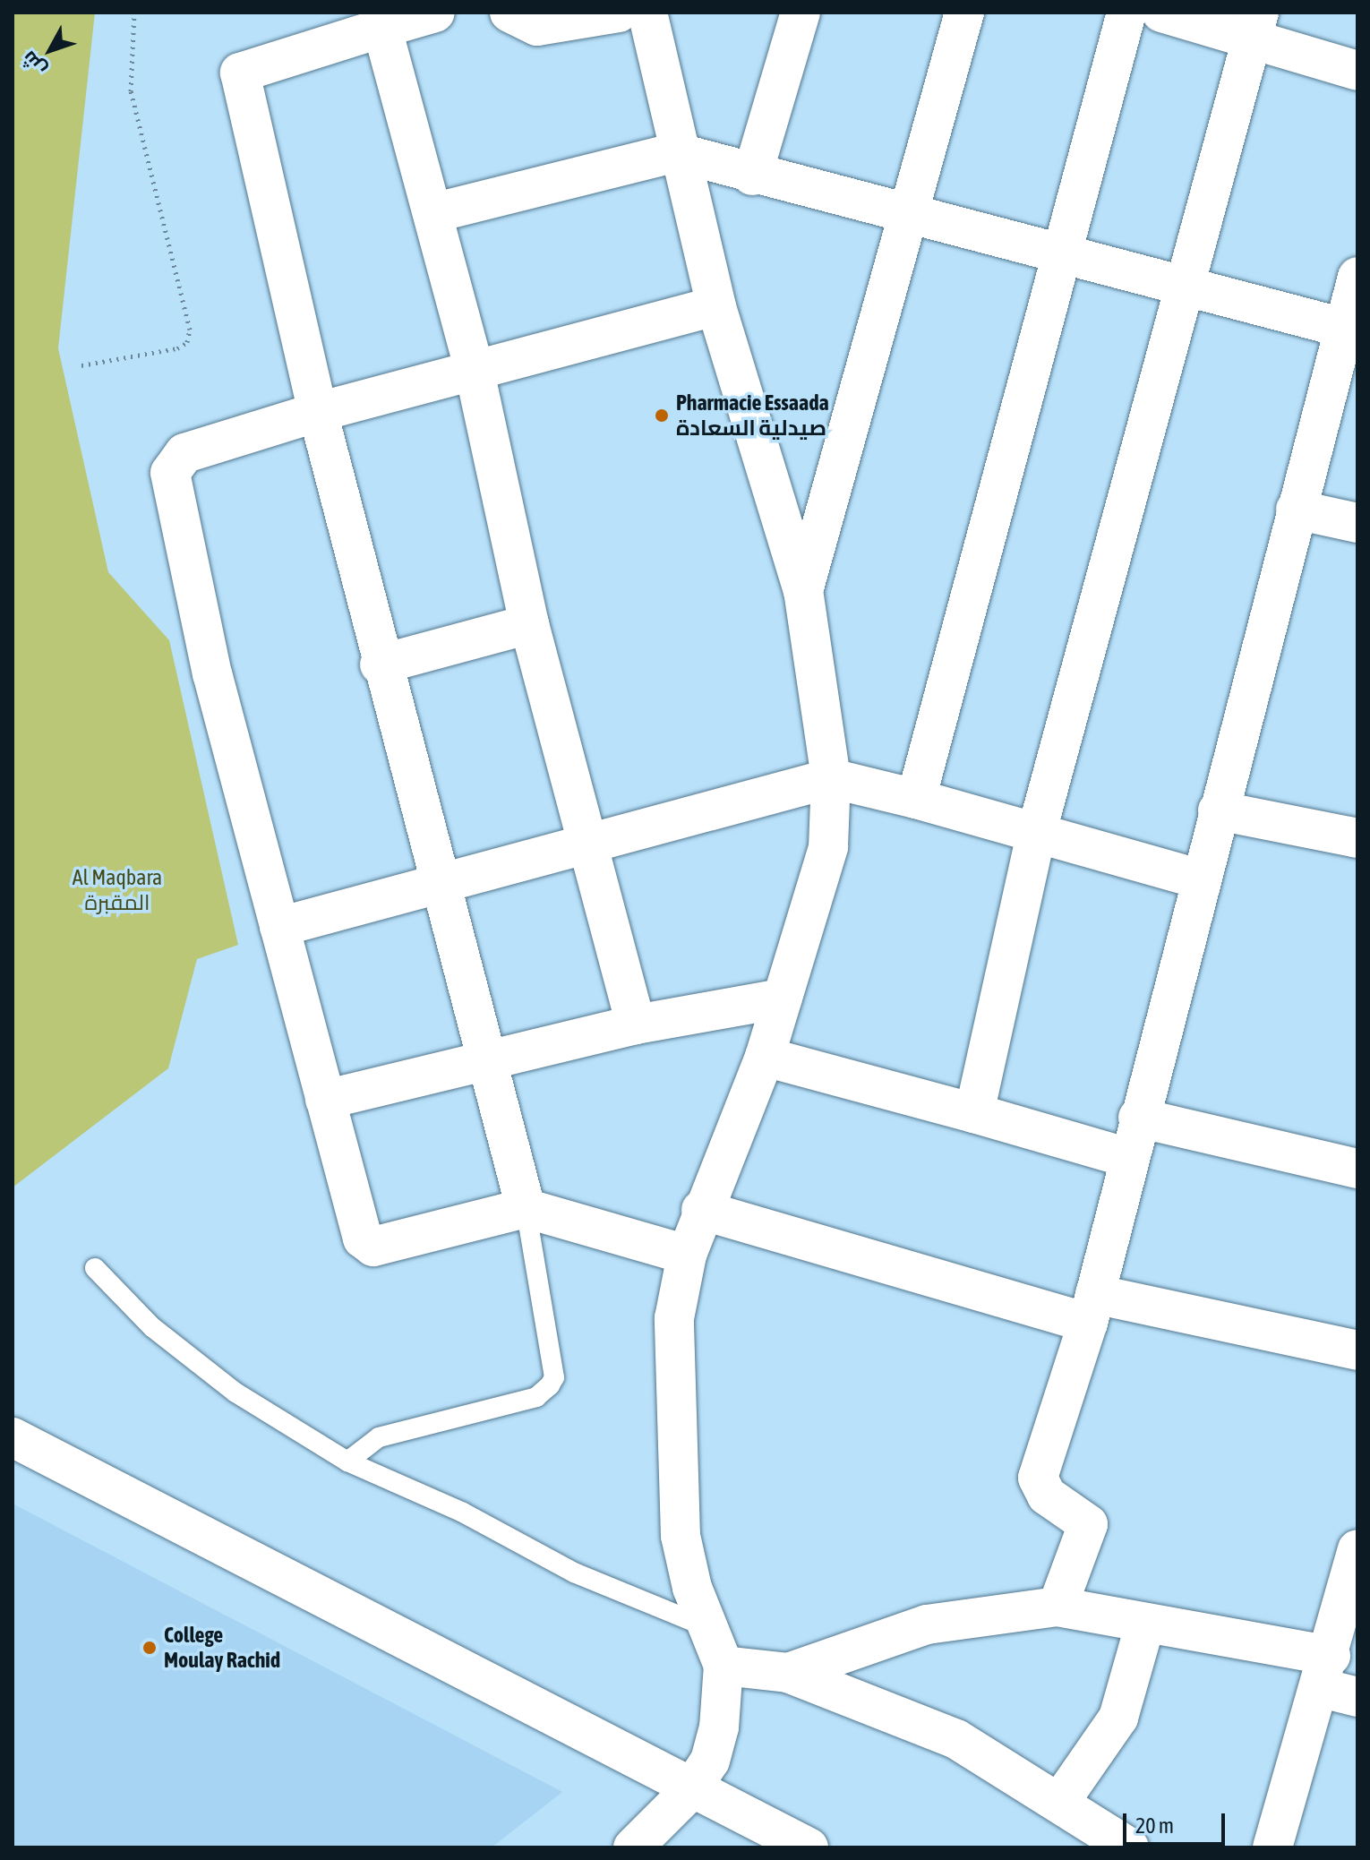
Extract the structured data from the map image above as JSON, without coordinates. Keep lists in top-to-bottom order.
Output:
{
  "parks": ["Al Maqbara المقبرة"],
  "places": ["Pharmacie Essaada صيدلية السعادة", "College Moulay Rachid"],
  "scale_bar": "20 m",
  "north": "bottom left"
}
